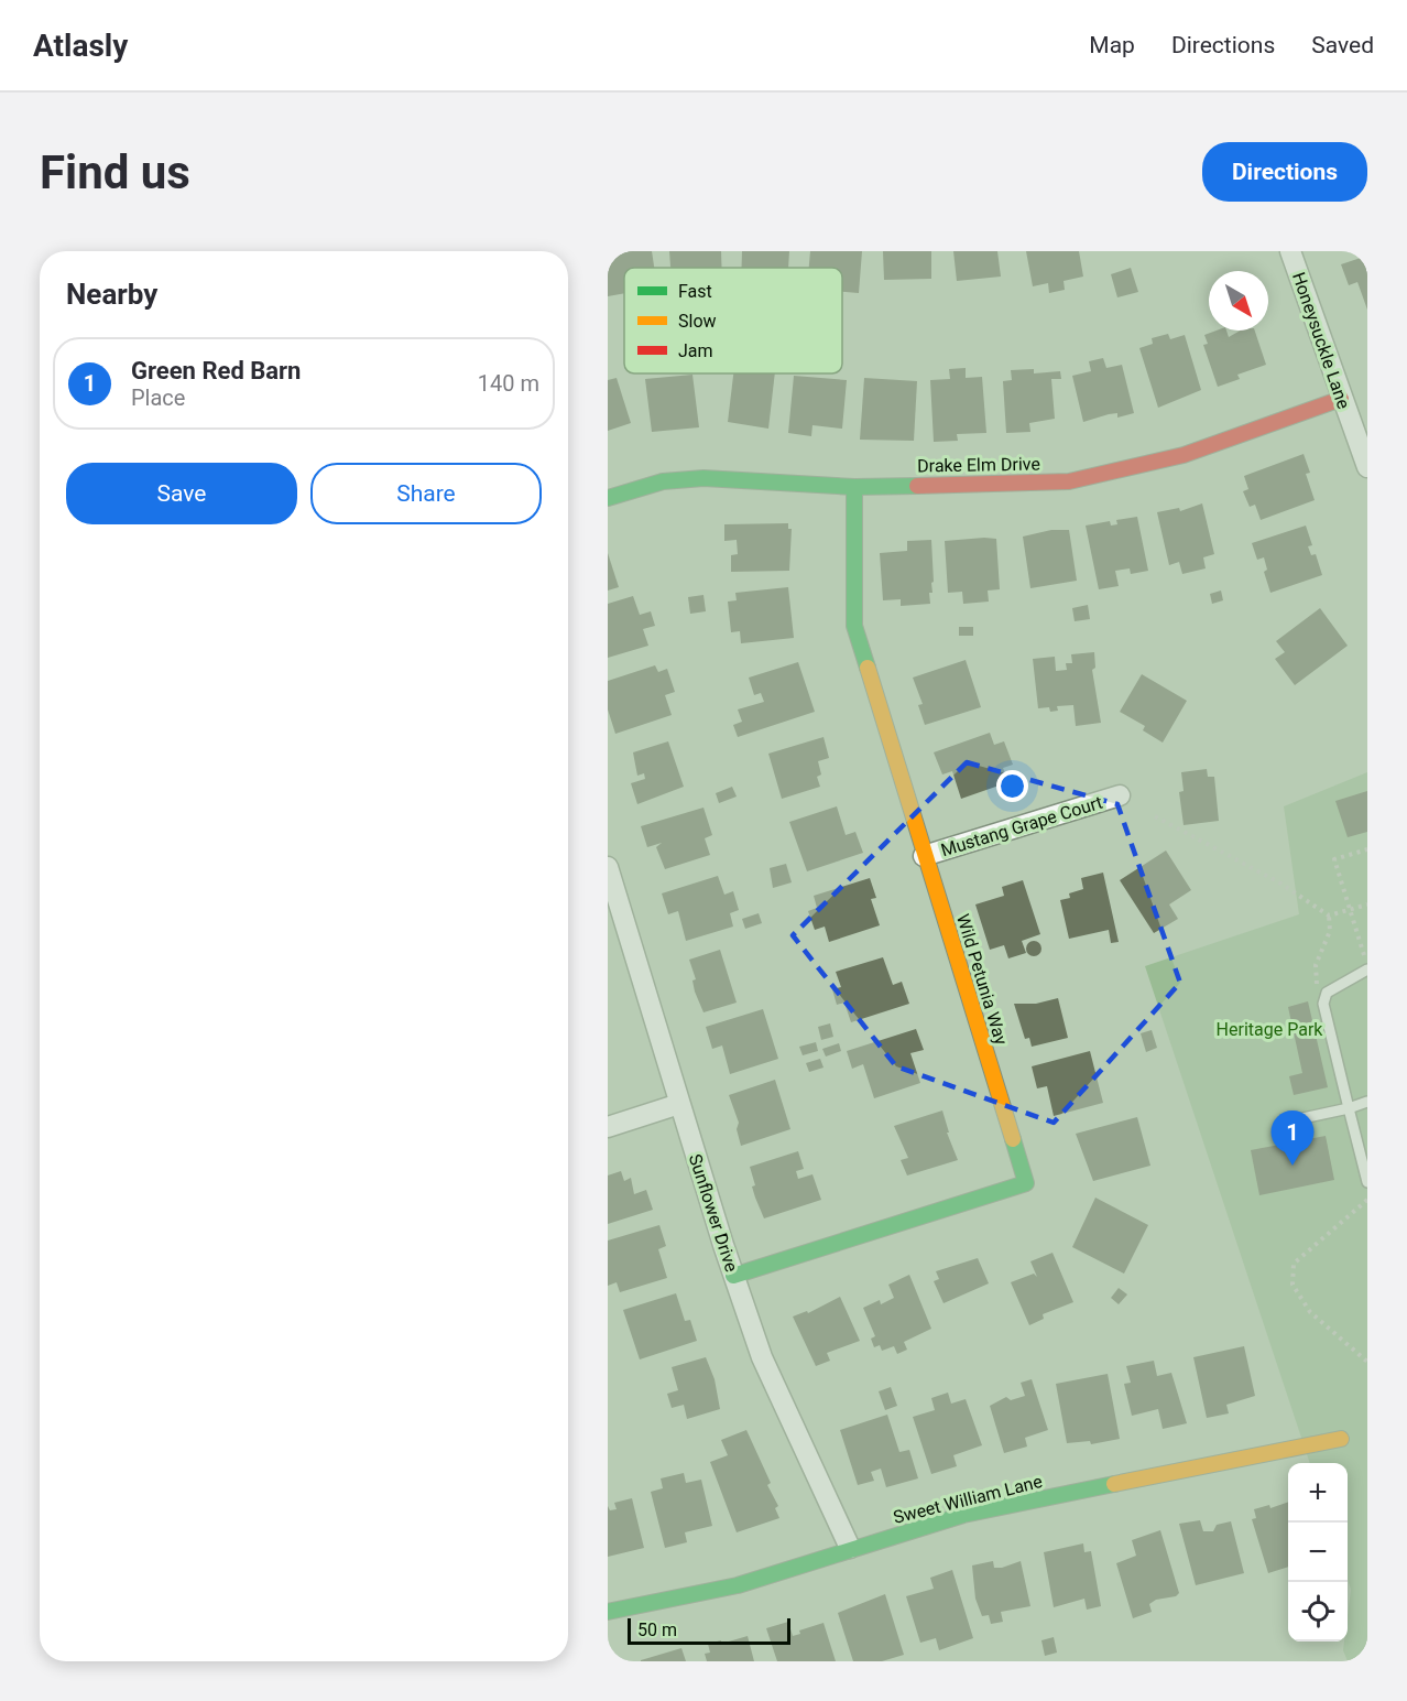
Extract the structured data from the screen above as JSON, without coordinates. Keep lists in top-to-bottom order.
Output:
{
  "streets": {
    "street": [
      "Honeysuckle Lane",
      "Drake Elm Drive",
      "Mustang Grape Court",
      "Wild Petunia Way",
      "Sunflower Drive",
      "Sweet William Lane"
    ]
  },
  "crossings": [
    ["Honeysuckle Lane", "Drake Elm Drive"],
    ["Drake Elm Drive", "Wild Petunia Way"],
    ["Mustang Grape Court", "Wild Petunia Way"],
    ["Wild Petunia Way", "Sunflower Drive"],
    ["Sunflower Drive", "Sweet William Lane"]
  ],
  "parks": ["Heritage Park"],
  "legend": ["Fast", "Slow", "Jam"],
  "scale_bar": "50 m",
  "north": "bottom right",
  "page": {
    "header": "Atlasly",
    "nav": ["Map", "Directions", "Saved"],
    "buttons": [
      "Directions",
      ["Save", "Share"]
    ],
    "title": "Find us",
    "heading": "Nearby",
    "list": [
      {
        "mark": "1",
        "name": "Green Red Barn",
        "note": "Place",
        "value": "140 m"
      }
    ],
    "pins": "1",
    "map_buttons": ["+", "−"],
    "scale": "50 m"
  }
}
